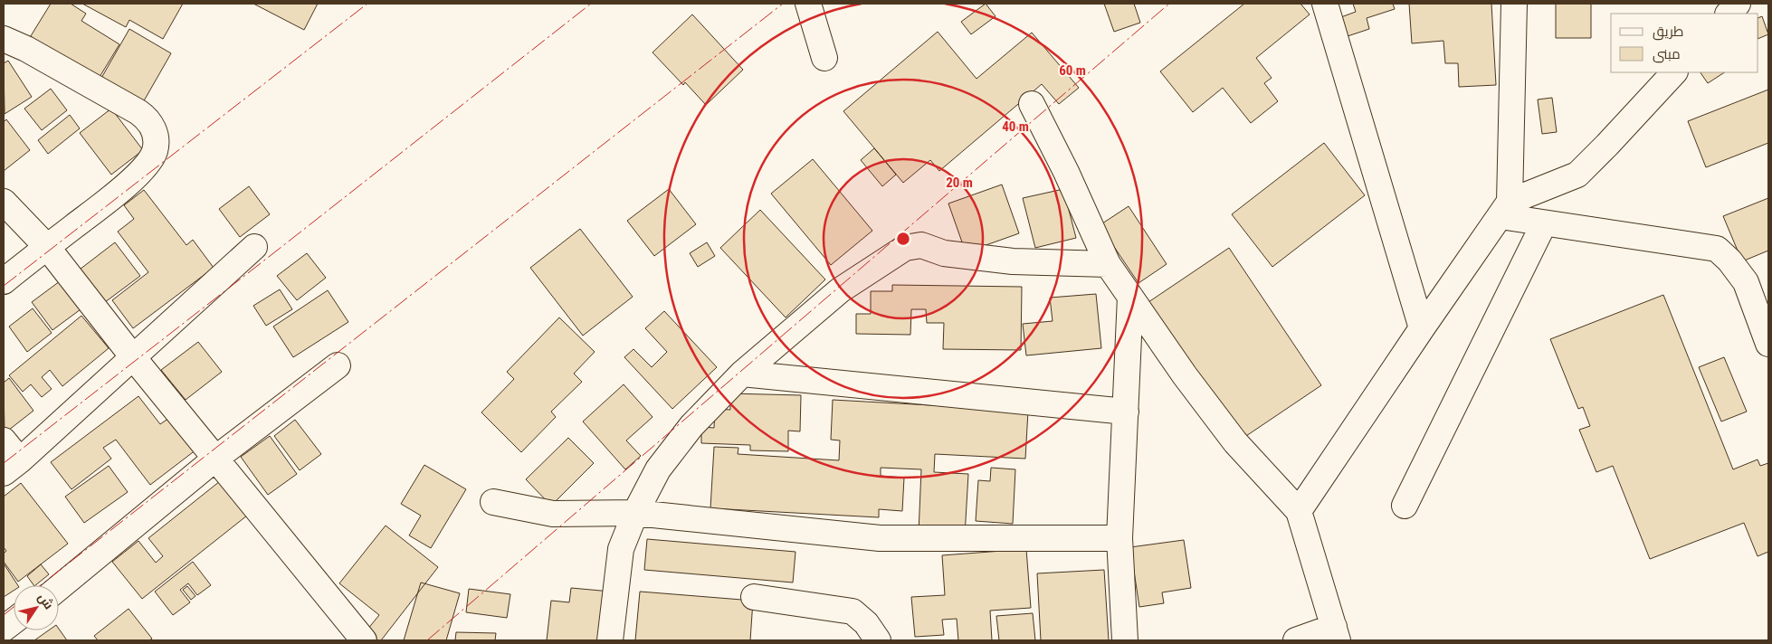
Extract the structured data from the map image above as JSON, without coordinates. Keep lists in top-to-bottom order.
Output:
{
  "legend": ["طريق", "مبنى"],
  "north": "top right",
  "rings": ["60 m", "40 m", "20 m"]
}
